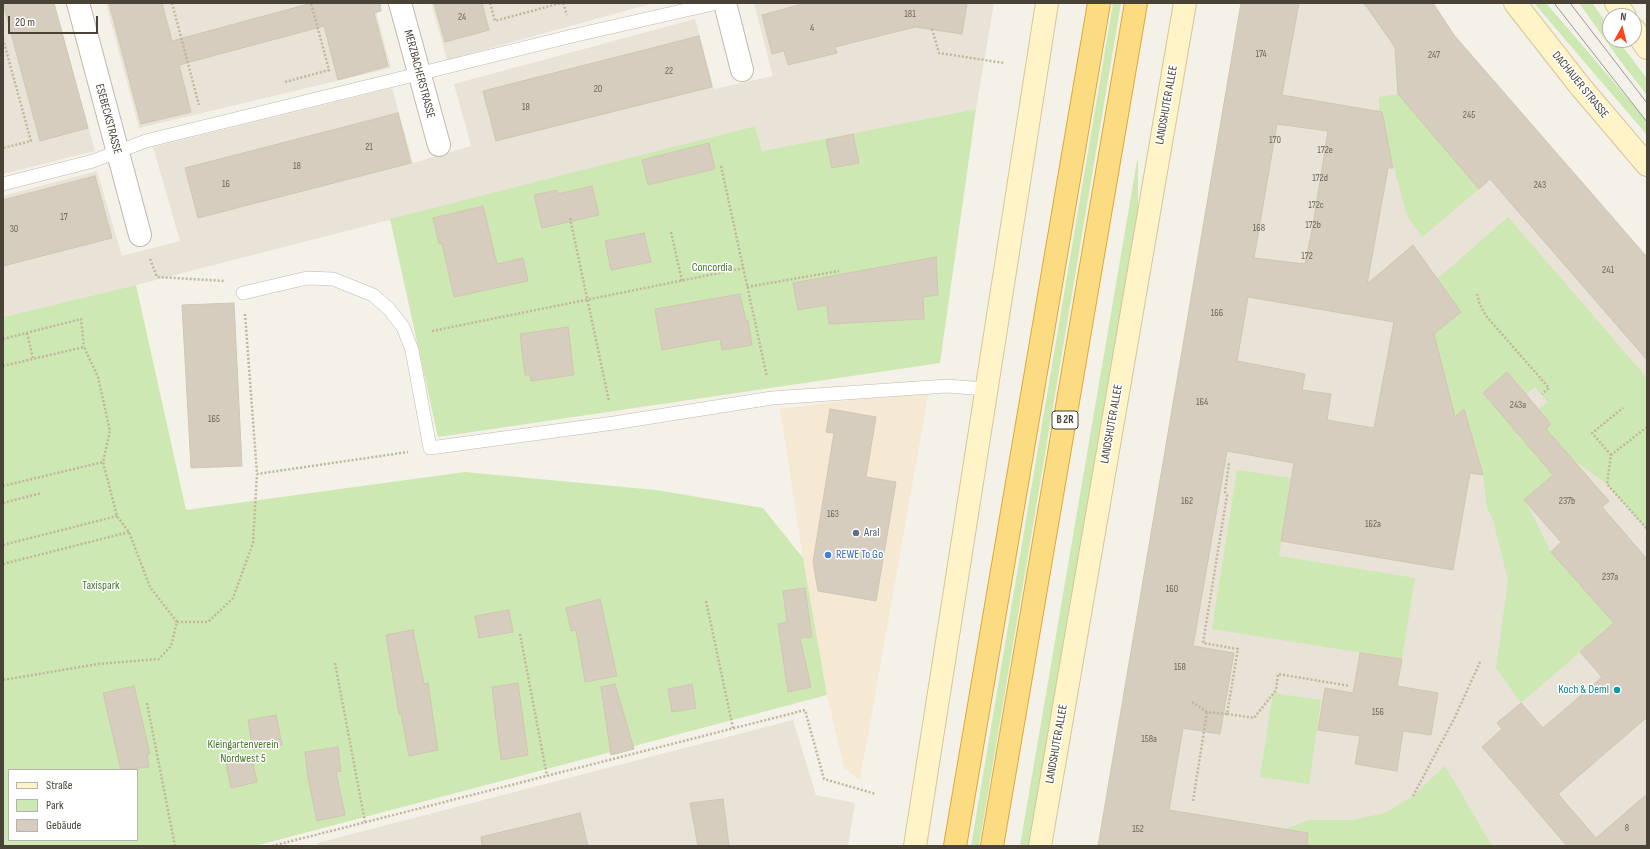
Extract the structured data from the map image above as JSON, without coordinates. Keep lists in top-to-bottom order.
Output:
{
  "streets": {
    "highway": ["B 2R"],
    "main road": ["DACHAUER STRASSE", "LANDSHUTER ALLEE"],
    "street": ["MERZBACHERSTRASSE", "ESEBECKSTRASSE"]
  },
  "parks": ["Concordia", "Taxispark", "Kleingartenverein Nordwest 5"],
  "places": ["Aral", "REWE To Go", "Koch & Deml"],
  "house_numbers": [
    "181",
    "24",
    "4",
    "174",
    "247",
    "22",
    "20",
    "18",
    "245",
    "170",
    "21",
    "172e",
    "18",
    "172d",
    "16",
    "243",
    "172c",
    "17",
    "172b",
    "168",
    "30",
    "172",
    "241",
    "166",
    "164",
    "243a",
    "165",
    "162",
    "237b",
    "163",
    "162a",
    "237a",
    "160",
    "158",
    "156",
    "158a",
    "8",
    "152"
  ],
  "legend": ["Straße", "Park", "Gebäude"],
  "scale_bar": "20 m",
  "north": "top"
}
